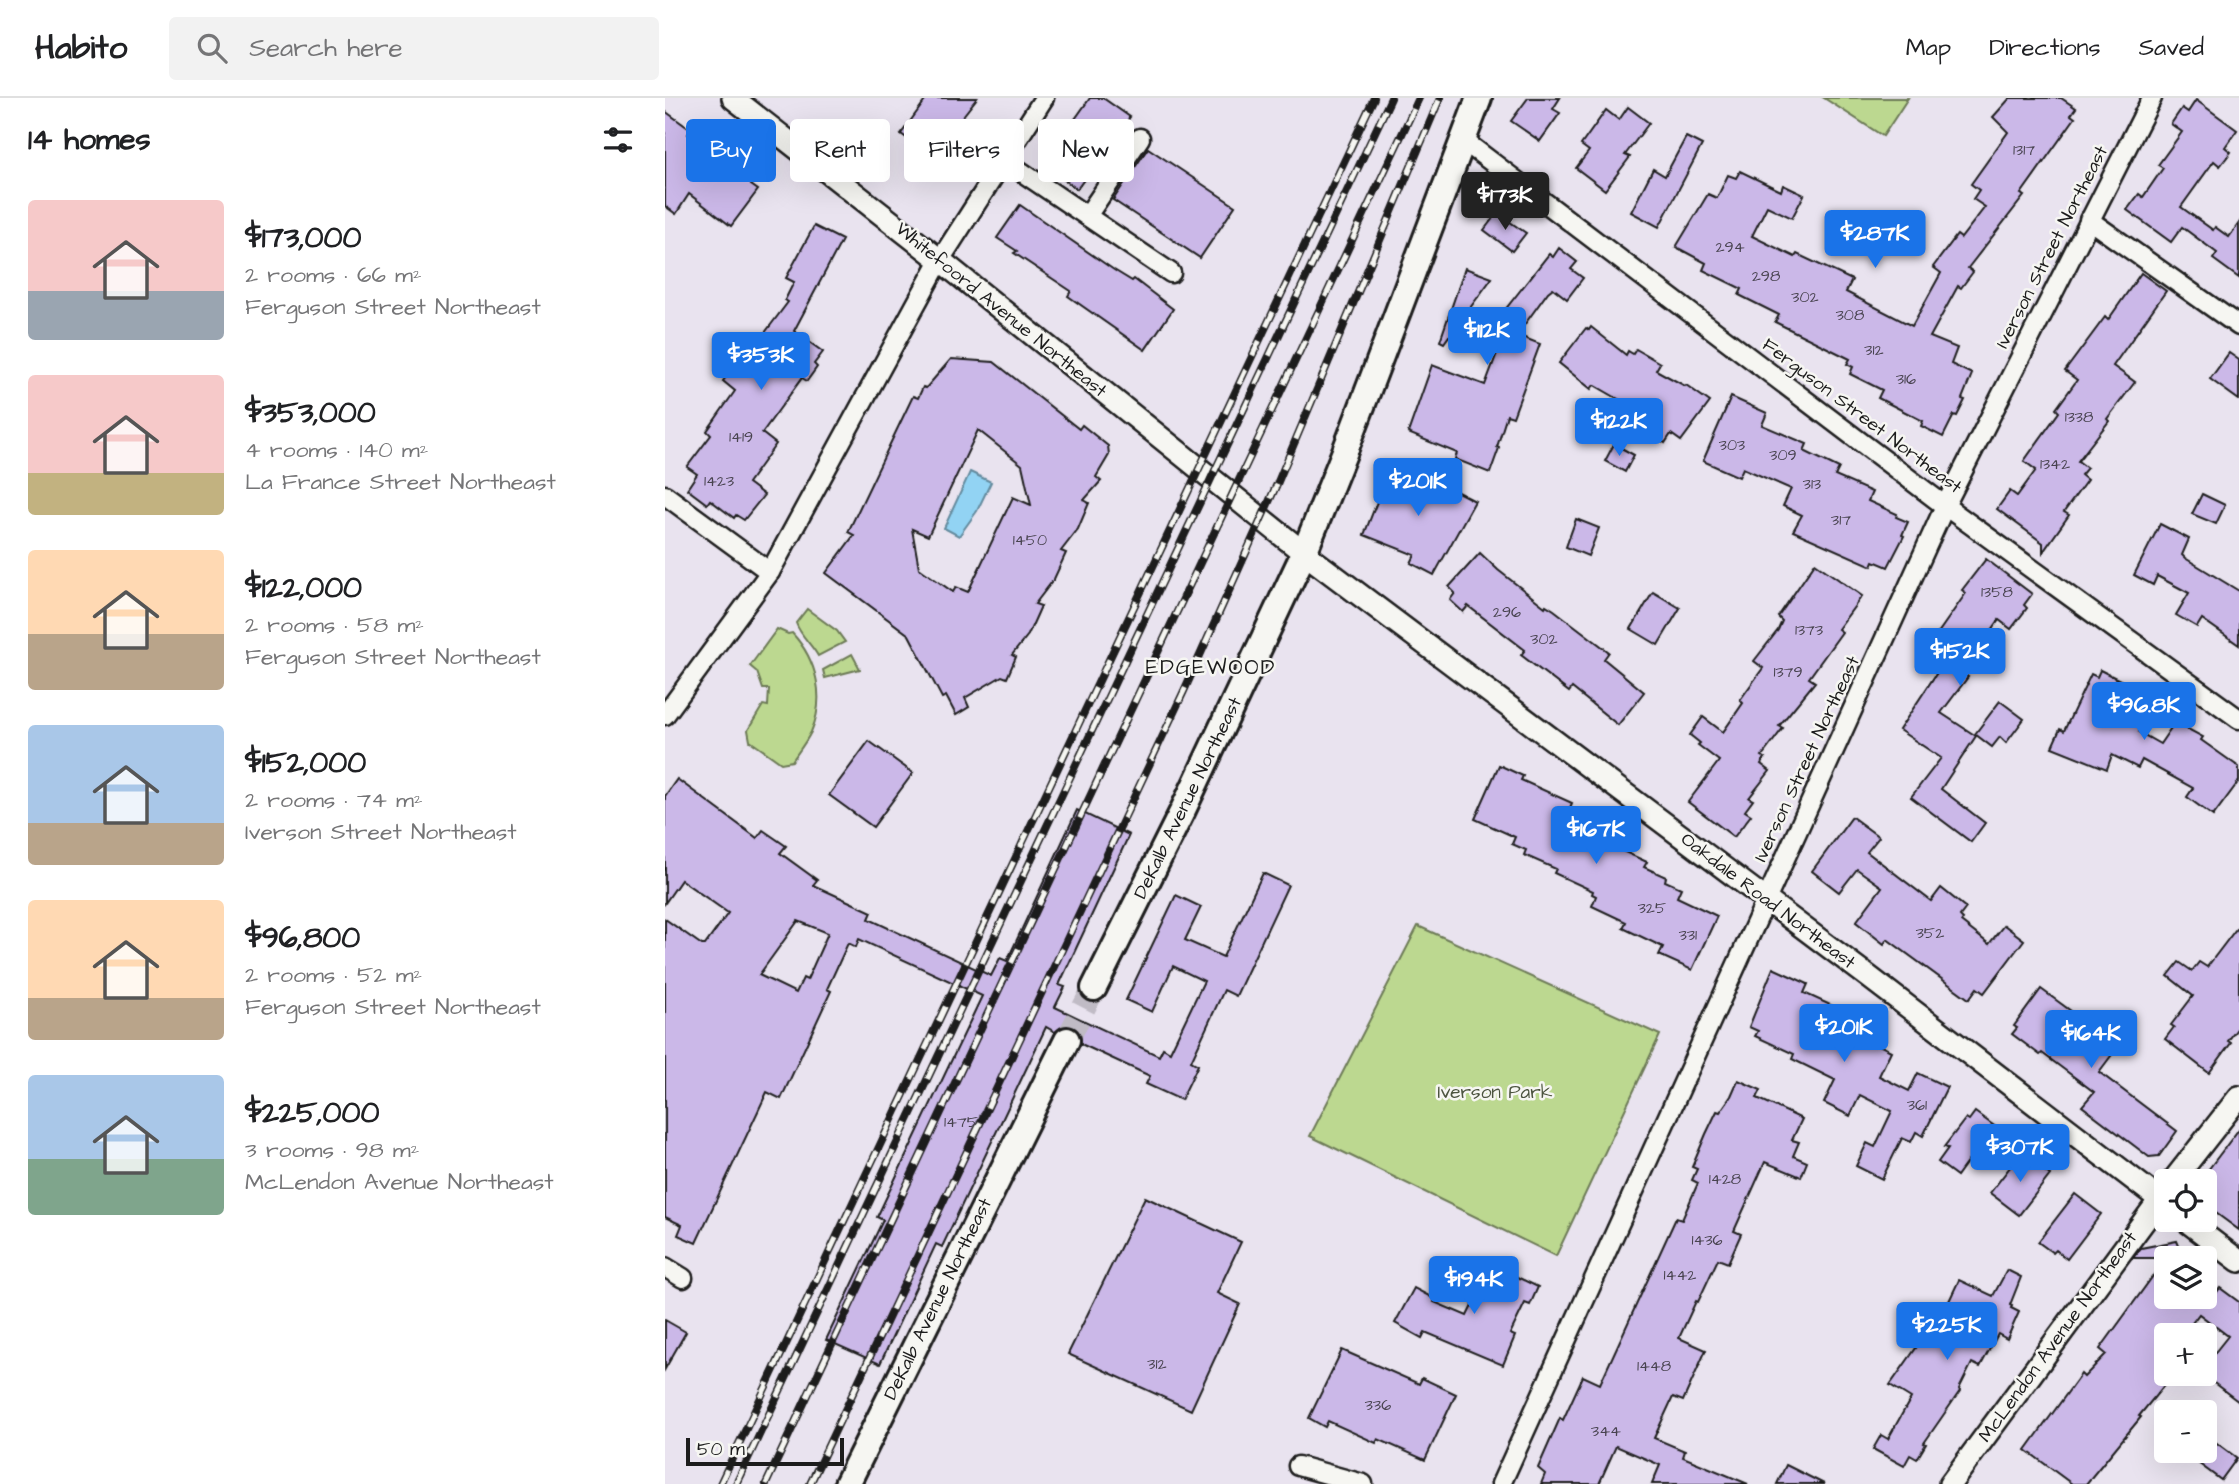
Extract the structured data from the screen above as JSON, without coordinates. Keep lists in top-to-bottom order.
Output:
{
  "streets": {
    "main road": ["DeKalb Avenue Northeast"],
    "street": [
      "Iverson Street Northeast",
      "Whitefoord Avenue Northeast",
      "Ferguson Street Northeast",
      "Oakdale Road Northeast",
      "McLendon Avenue Northeast"
    ]
  },
  "crossings": [
    ["Iverson Street Northeast", "Ferguson Street Northeast"],
    ["Iverson Street Northeast", "Oakdale Road Northeast"],
    ["Whitefoord Avenue Northeast", "Oakdale Road Northeast"],
    ["Ferguson Street Northeast", "DeKalb Avenue Northeast"],
    ["DeKalb Avenue Northeast", "Oakdale Road Northeast"]
  ],
  "districts": ["EDGEWOOD"],
  "parks": ["Iverson Park"],
  "house_numbers": [
    "1317",
    "294",
    "298",
    "302",
    "308",
    "312",
    "316",
    "1338",
    "1419",
    "303",
    "309",
    "1342",
    "1423",
    "313",
    "317",
    "1450",
    "1358",
    "296",
    "1373",
    "302",
    "1379",
    "325",
    "352",
    "331",
    "361",
    "1475",
    "1428",
    "1436",
    "1442",
    "312",
    "1448",
    "336",
    "344"
  ],
  "scale_bar": "50 m",
  "page": {
    "header": "Habito",
    "search": "Search here",
    "nav": ["Map", "Directions", "Saved"],
    "heading": "14 homes",
    "chip": [
      "Buy",
      "Rent",
      "Filters",
      "New"
    ],
    "price": [
      "$173K",
      "$287K",
      "$112K",
      "$353K",
      "$122K",
      "$201K",
      "$152K",
      "$96.8K",
      "$167K",
      "$201K",
      "$164K",
      "$307K",
      "$194K",
      "$225K"
    ],
    "list": [
      {
        "name": "$173,000",
        "note": "2 rooms · 66 m² · Ferguson Street Northeast"
      },
      {
        "name": "$353,000",
        "note": "4 rooms · 140 m² · La France Street Northeast"
      },
      {
        "name": "$122,000",
        "note": "2 rooms · 58 m² · Ferguson Street Northeast"
      },
      {
        "name": "$152,000",
        "note": "2 rooms · 74 m² · Iverson Street Northeast"
      },
      {
        "name": "$96,800",
        "note": "2 rooms · 52 m² · Ferguson Street Northeast"
      },
      {
        "name": "$225,000",
        "note": "3 rooms · 98 m² · McLendon Avenue Northeast"
      }
    ],
    "map_buttons": ["+", "−"],
    "scale": "50 m"
  }
}
